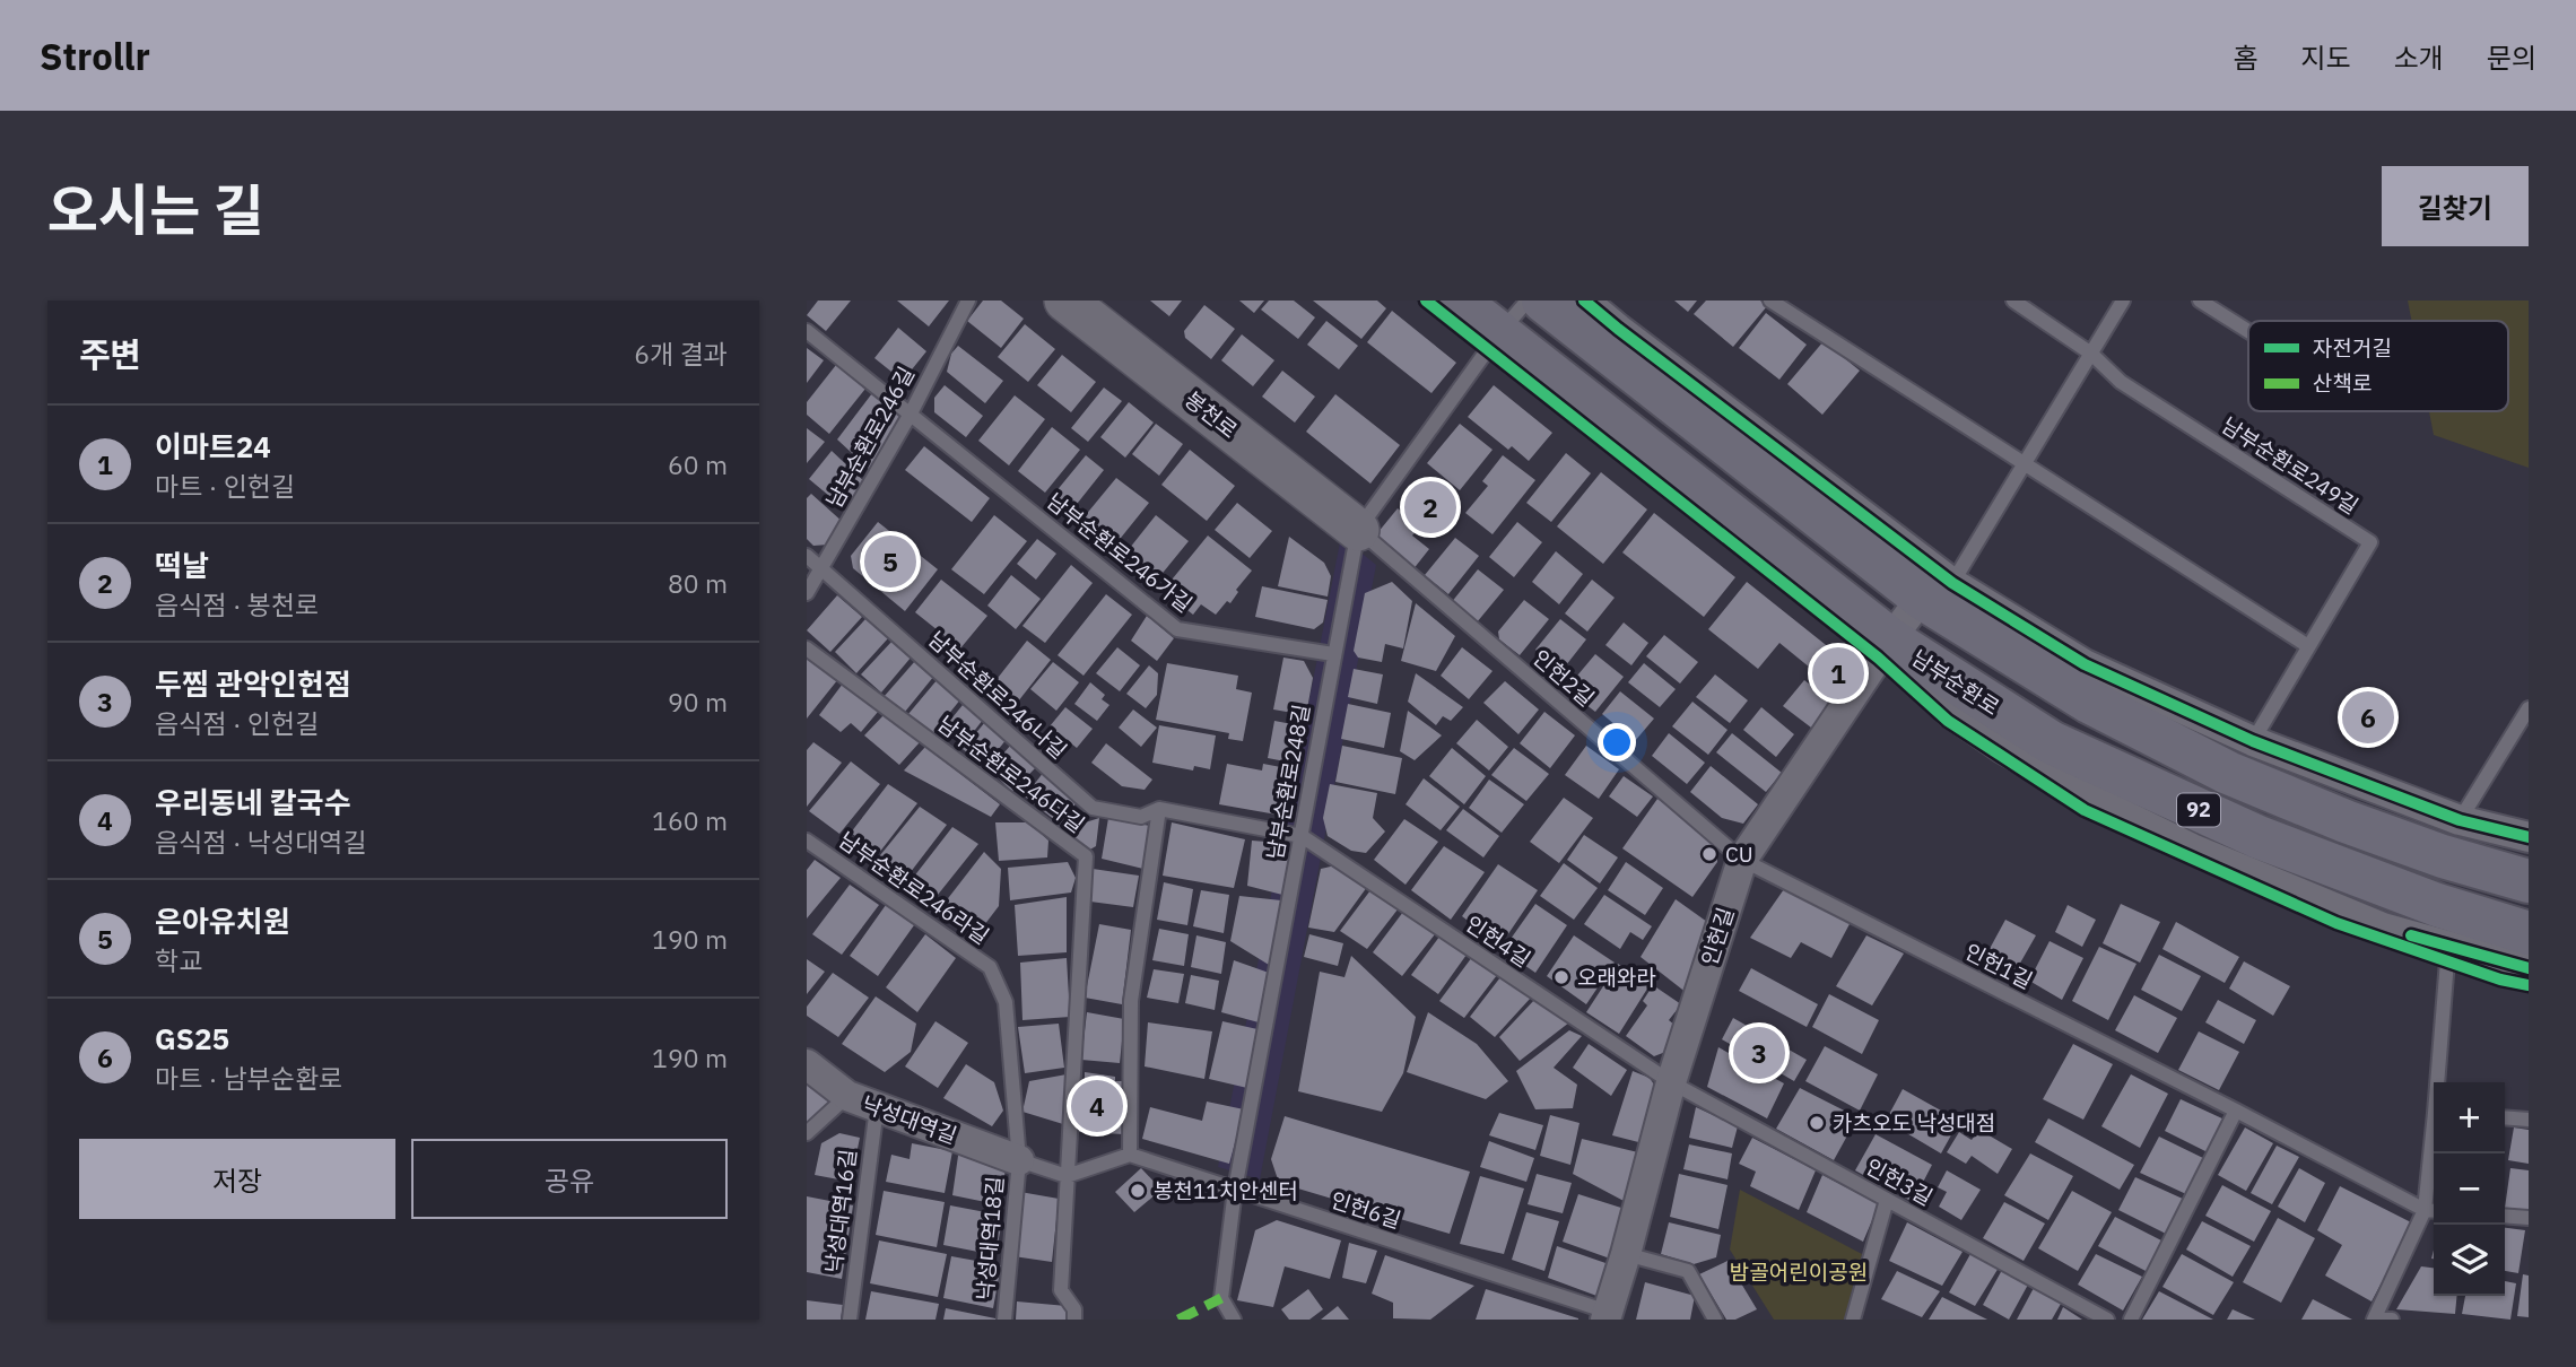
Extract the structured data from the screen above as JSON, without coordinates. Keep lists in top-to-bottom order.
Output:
{
  "streets": {
    "main road": ["남부순환로", "92"],
    "street": ["봉천로", "인헌길", "낙성대역길"],
    "lane": [
      "남부순환로246길",
      "남부순환로249길",
      "남부순환로246가길",
      "인헌2길",
      "남부순환로246나길",
      "남부순환로246다길",
      "남부순환로248길",
      "남부순환로246라길",
      "인헌4길",
      "인헌1길",
      "인헌3길",
      "인헌6길",
      "낙성대역16길",
      "낙성대역18길"
    ]
  },
  "crossings": [
    ["봉천로", "인헌2길"],
    ["봉천로", "남부순환로248길"],
    ["남부순환로246길", "남부순환로246가길"],
    ["남부순환로246길", "남부순환로246나길"],
    ["남부순환로246가길", "남부순환로248길"],
    ["인헌2길", "남부순환로248길"],
    ["인헌2길", "인헌길"],
    ["인헌2길", "인헌1길"],
    ["남부순환로", "남부순환로248길"],
    ["남부순환로", "인헌길"],
    ["남부순환로246나길", "남부순환로248길"],
    ["남부순환로246나길", "인헌4길"],
    ["남부순환로248길", "인헌4길"],
    ["남부순환로248길", "인헌6길"],
    ["92", "인헌길"],
    ["남부순환로246라길", "낙성대역길"],
    ["남부순환로246라길", "낙성대역18길"],
    ["인헌길", "인헌4길"],
    ["인헌길", "인헌1길"],
    ["인헌길", "인헌3길"],
    ["인헌길", "인헌6길"],
    ["인헌4길", "인헌3길"],
    ["낙성대역길", "낙성대역16길"],
    ["낙성대역길", "낙성대역18길"]
  ],
  "parks": ["밤골어린이공원"],
  "places": [
    "CU",
    "오래와라",
    "카츠오도 낙성대점",
    "봉천11치안센터"
  ],
  "legend": ["자전거길", "산책로"],
  "page": {
    "header": "Strollr",
    "nav": [
      "홈",
      "지도",
      "소개",
      "문의"
    ],
    "title": "오시는 길",
    "buttons": [
      "길찾기",
      ["저장", "공유"]
    ],
    "heading": ["주변", "6개 결과"],
    "list": [
      {
        "mark": "1",
        "name": "이마트24",
        "note": "마트 · 인헌길",
        "value": "60 m"
      },
      {
        "mark": "2",
        "name": "떡날",
        "note": "음식점 · 봉천로",
        "value": "80 m"
      },
      {
        "mark": "3",
        "name": "두찜 관악인헌점",
        "note": "음식점 · 인헌길",
        "value": "90 m"
      },
      {
        "mark": "4",
        "name": "우리동네 칼국수",
        "note": "음식점 · 낙성대역길",
        "value": "160 m"
      },
      {
        "mark": "5",
        "name": "은아유치원",
        "note": "학교",
        "value": "190 m"
      },
      {
        "mark": "6",
        "name": "GS25",
        "note": "마트 · 남부순환로",
        "value": "190 m"
      }
    ],
    "pins": [
      "2",
      "5",
      "1",
      "6",
      "3",
      "4"
    ],
    "map_buttons": ["+", "−"]
  }
}
